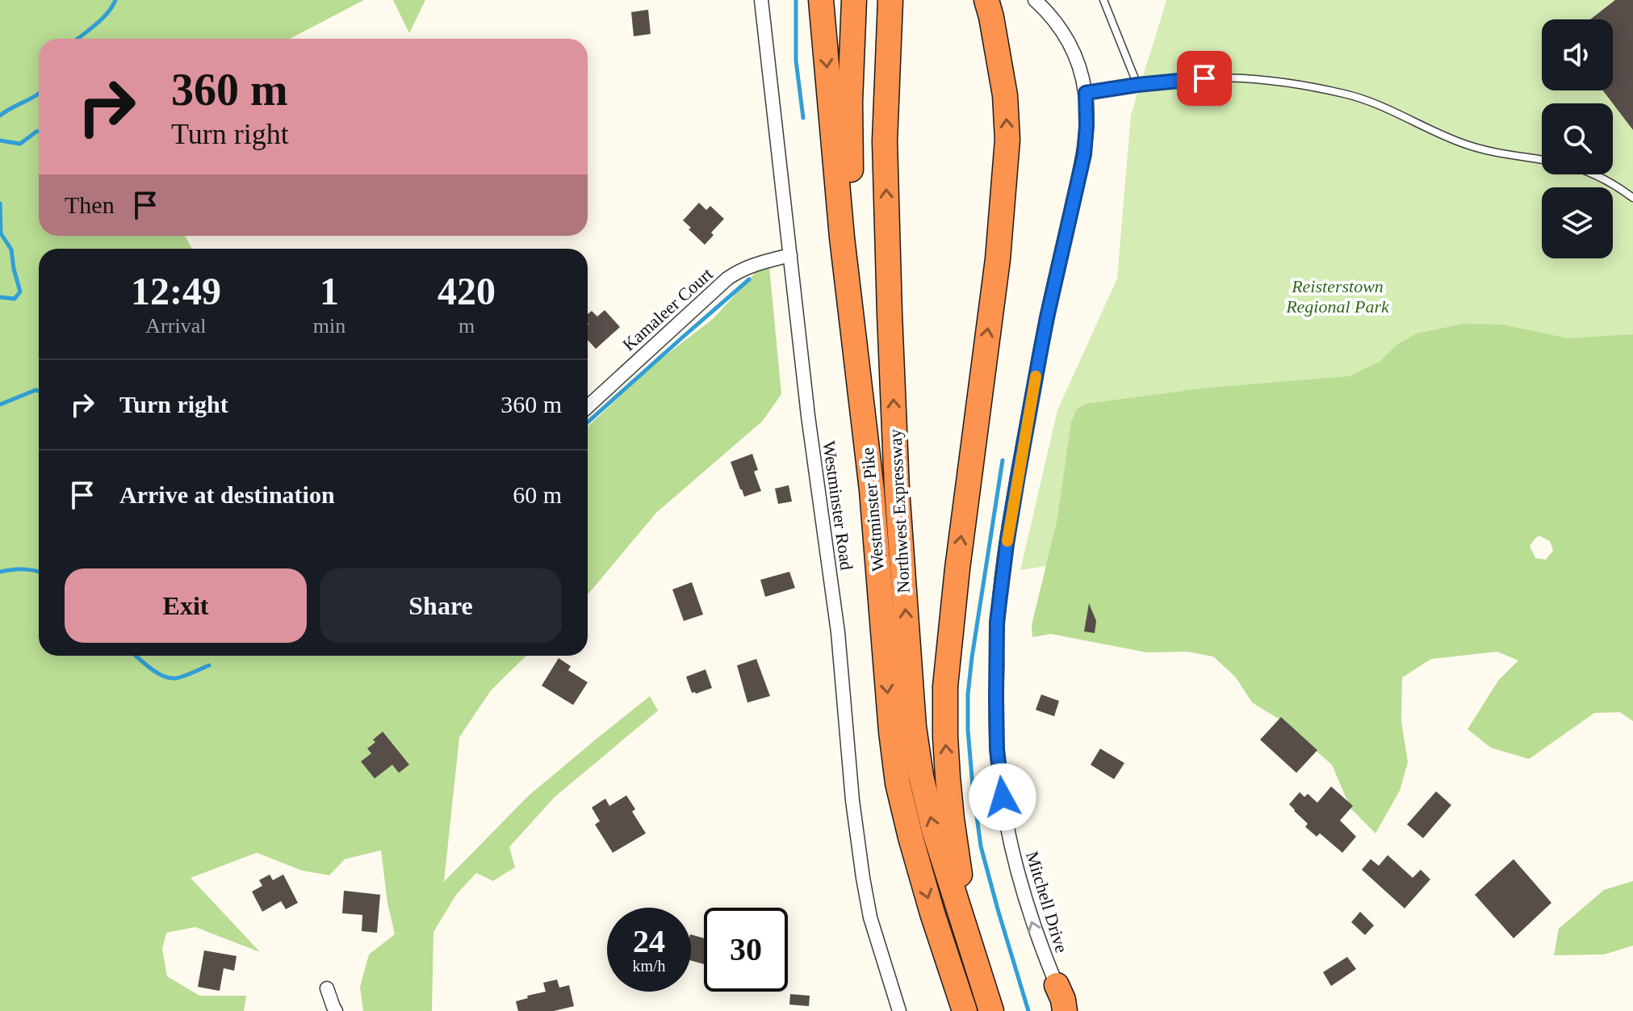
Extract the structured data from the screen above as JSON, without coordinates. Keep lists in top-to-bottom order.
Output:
{
  "streets": {
    "highway": ["Westminster Pike", "Northwest Expressway"],
    "street": ["Kamaleer Court", "Westminster Road", "Mitchell Drive"]
  },
  "crossings": [
    ["Kamaleer Court", "Westminster Road"],
    ["Westminster Pike", "Northwest Expressway"]
  ],
  "one_way": ["Mitchell Drive"],
  "parks": ["Reisterstown Regional Park"],
  "page": {
    "turn": ["360 m", "Turn right"],
    "then": "Then",
    "eta": [
      "12:49",
      "Arrival",
      "1",
      "min",
      "420",
      "m"
    ],
    "list": [
      {
        "name": "Turn right",
        "value": "360 m"
      },
      {
        "name": "Arrive at destination",
        "value": "60 m"
      }
    ],
    "buttons": ["Exit", "Share"],
    "speed": "24 km/h",
    "limit": "30"
  }
}
